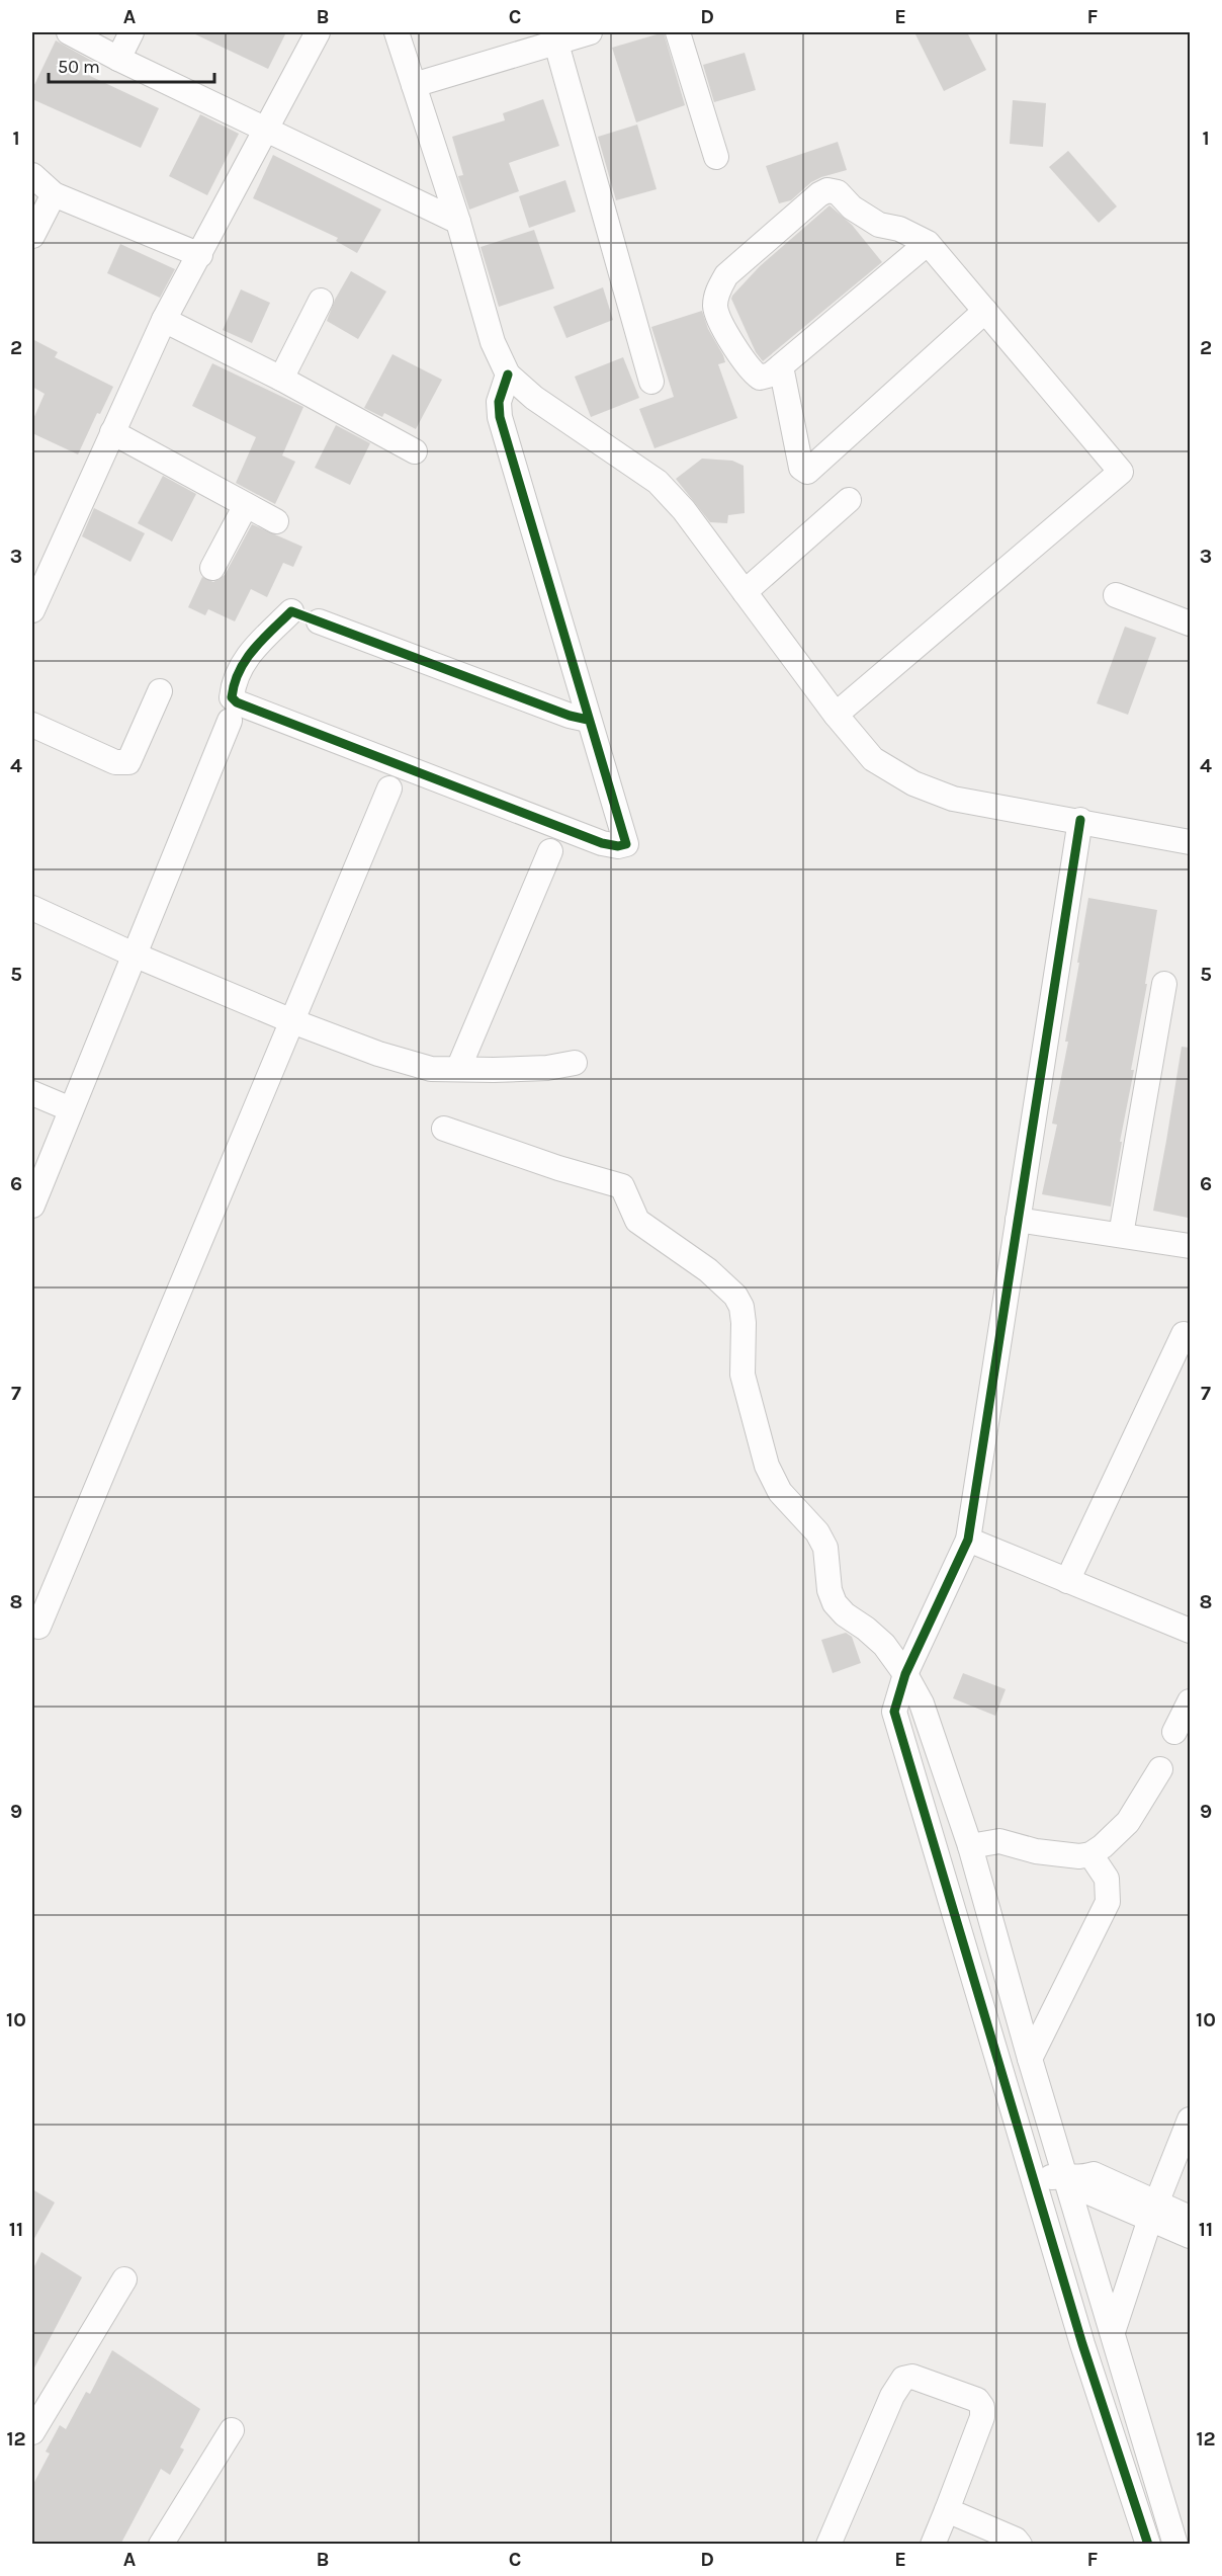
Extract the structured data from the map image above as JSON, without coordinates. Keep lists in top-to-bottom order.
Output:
{
  "scale_bar": "50 m",
  "grid": {
    "columns": [
      "A",
      "B",
      "C",
      "D",
      "E",
      "F"
    ],
    "rows": [
      "1",
      "2",
      "3",
      "4",
      "5",
      "6",
      "7",
      "8",
      "9",
      "10",
      "11",
      "12"
    ]
  }
}
